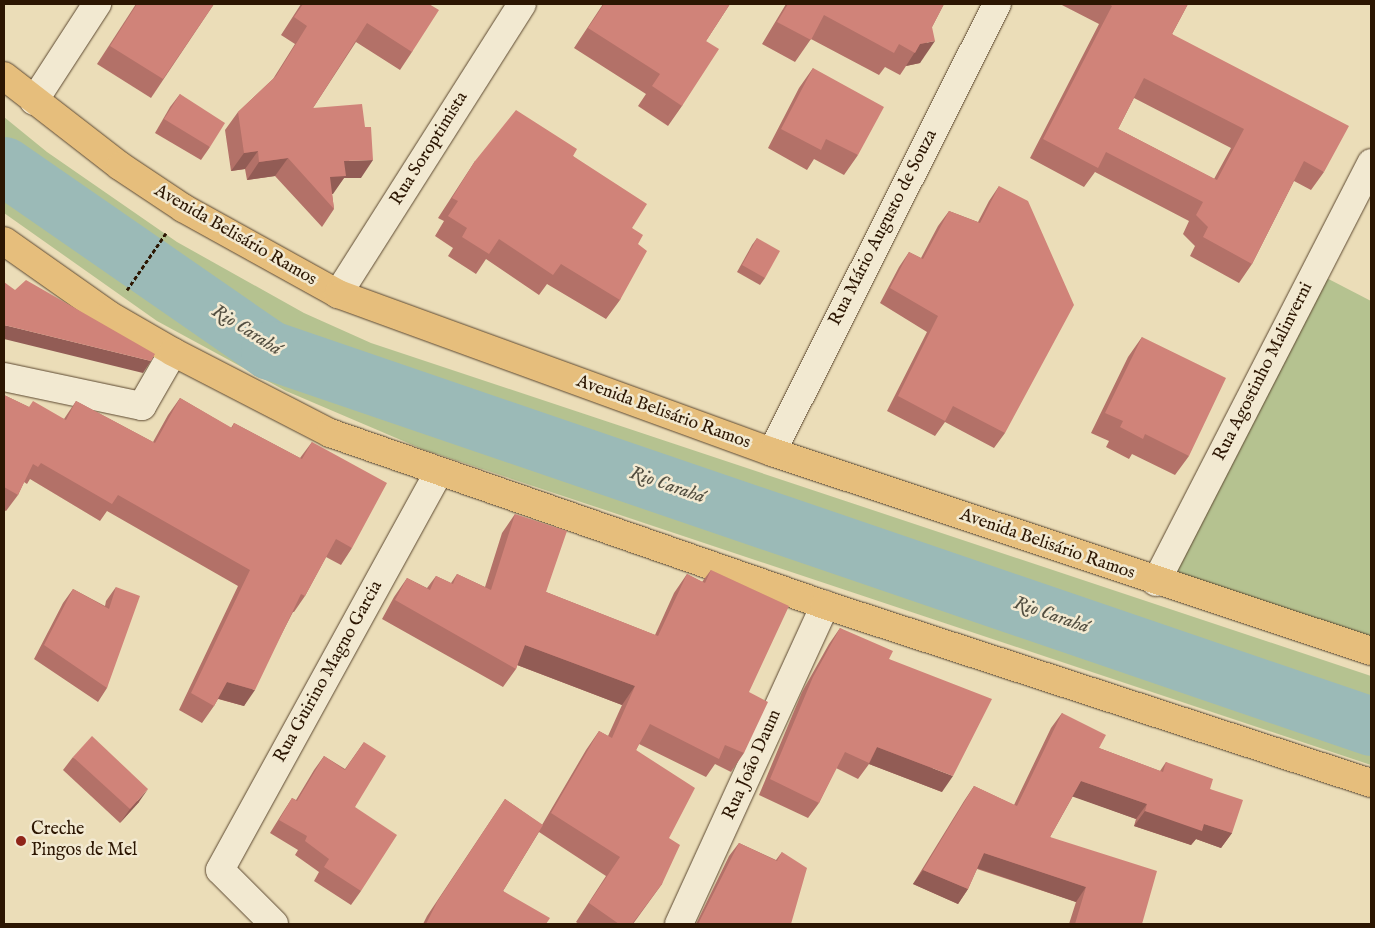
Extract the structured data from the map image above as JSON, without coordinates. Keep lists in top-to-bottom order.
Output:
{
  "streets": {
    "main road": ["Avenida Belisário Ramos"],
    "street": [
      "Rua Soroptimista",
      "Rua Mário Augusto de Souza",
      "Rua Agostinho Malinverni",
      "Rua Guirino Magno Garcia",
      "Rua João Daum"
    ]
  },
  "crossings": [
    ["Rua Soroptimista", "Avenida Belisário Ramos"],
    ["Rua Mário Augusto de Souza", "Avenida Belisário Ramos"],
    ["Avenida Belisário Ramos", "Rua Agostinho Malinverni"]
  ],
  "water": ["Rio Carahá"],
  "places": ["Creche Pingos de Mel"]
}
